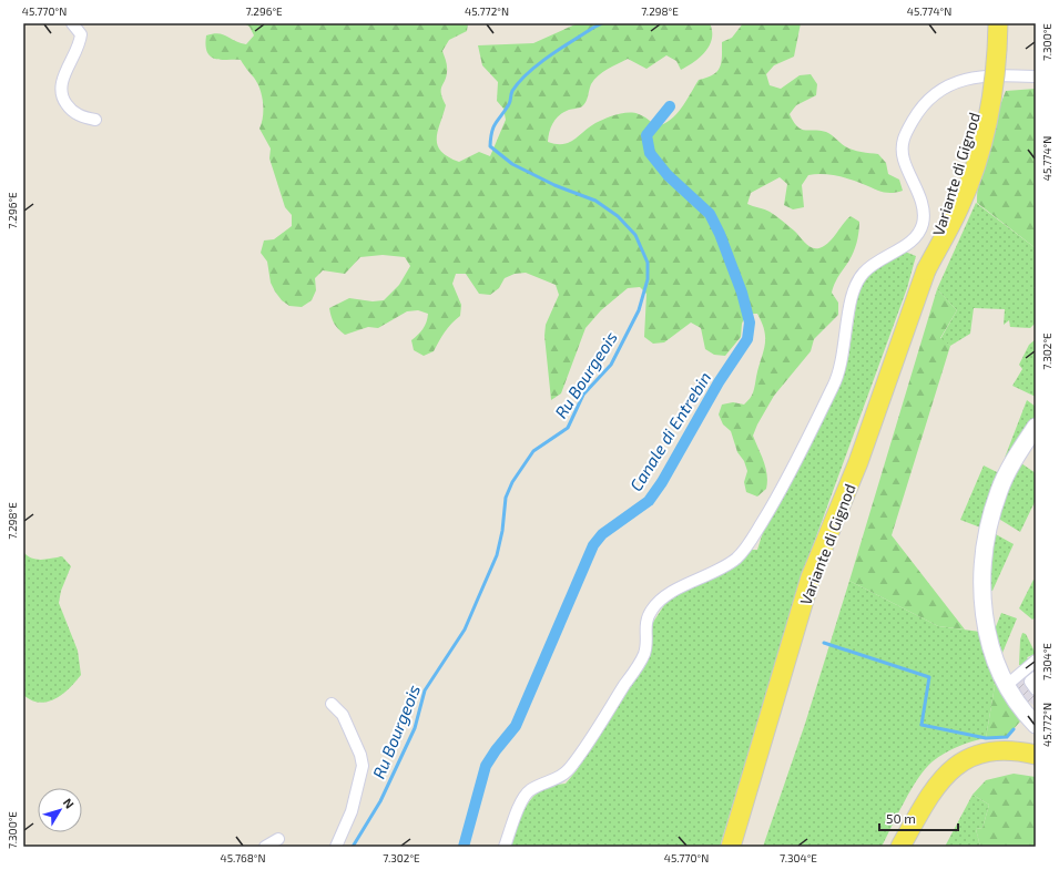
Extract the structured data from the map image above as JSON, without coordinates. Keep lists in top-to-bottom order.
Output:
{
  "streets": {
    "main road": ["Variante di Gignod"]
  },
  "water": ["Ru Bourgeois", "Canale di Entrebin"],
  "scale_bar": "50 m",
  "north": "top right",
  "coordinates": [
    "45.770°N",
    "7.296°E",
    "45.772°N",
    "7.298°E",
    "45.774°N",
    "7.300°E",
    "7.302°E",
    "7.304°E",
    "45.768°N"
  ]
}
